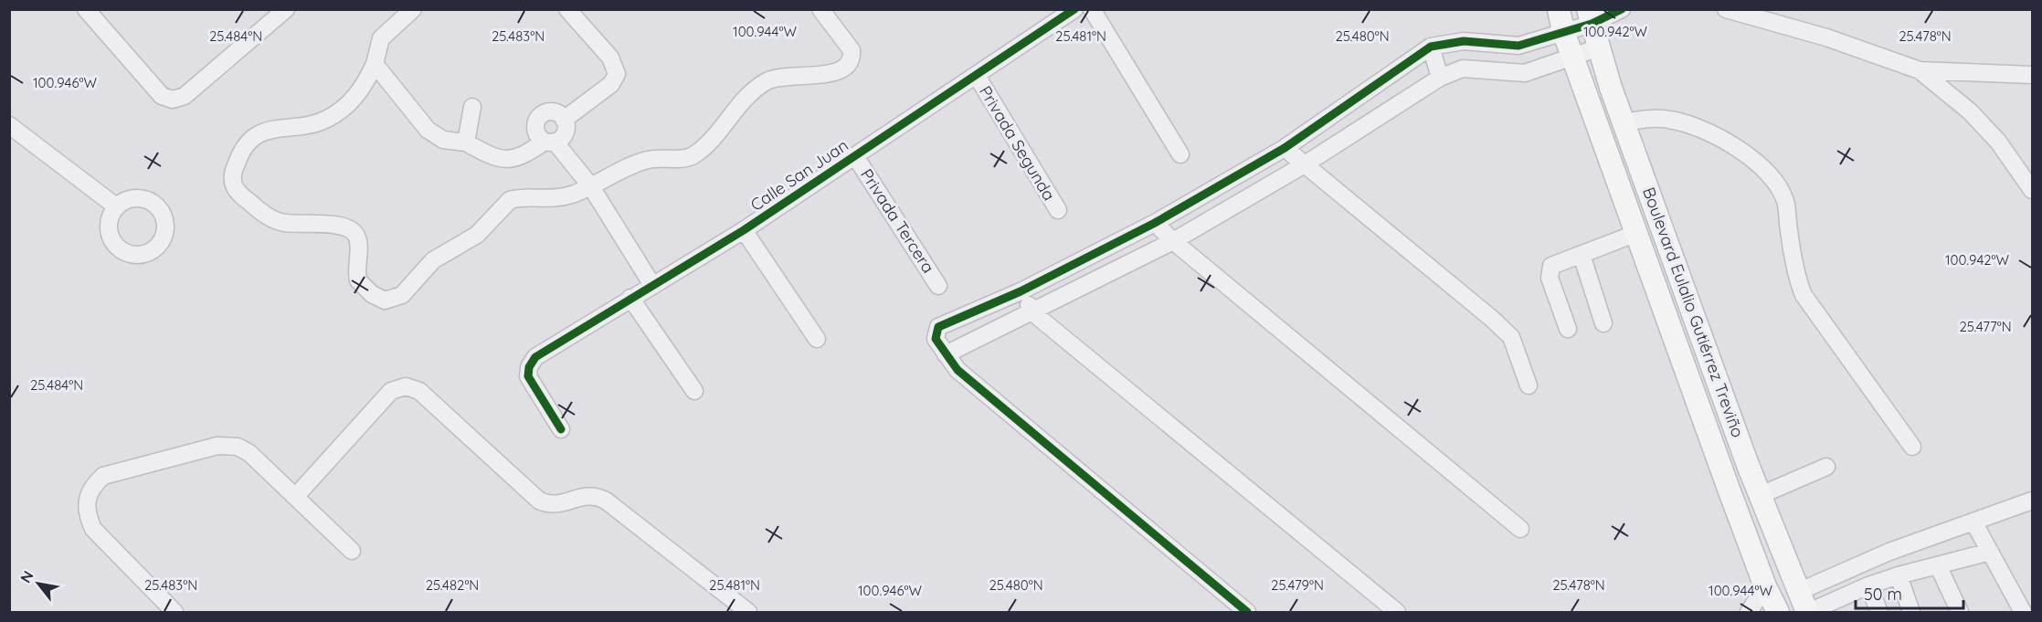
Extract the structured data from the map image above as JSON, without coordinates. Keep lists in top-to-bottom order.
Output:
{
  "streets": {
    "main road": ["Boulevard Eulalio Gutiérrez Treviño"],
    "street": ["Privada Segunda", "Calle San Juan", "Privada Tercera"]
  },
  "crossings": [
    ["Privada Segunda", "Calle San Juan"],
    ["Calle San Juan", "Privada Tercera"]
  ],
  "scale_bar": "50 m",
  "north": "top left",
  "coordinates": [
    "100.944°W",
    "100.942°W",
    "25.484°N",
    "25.483°N",
    "25.481°N",
    "25.480°N",
    "25.478°N",
    "100.946°W",
    "25.477°N",
    "25.482°N",
    "25.479°N"
  ]
}
